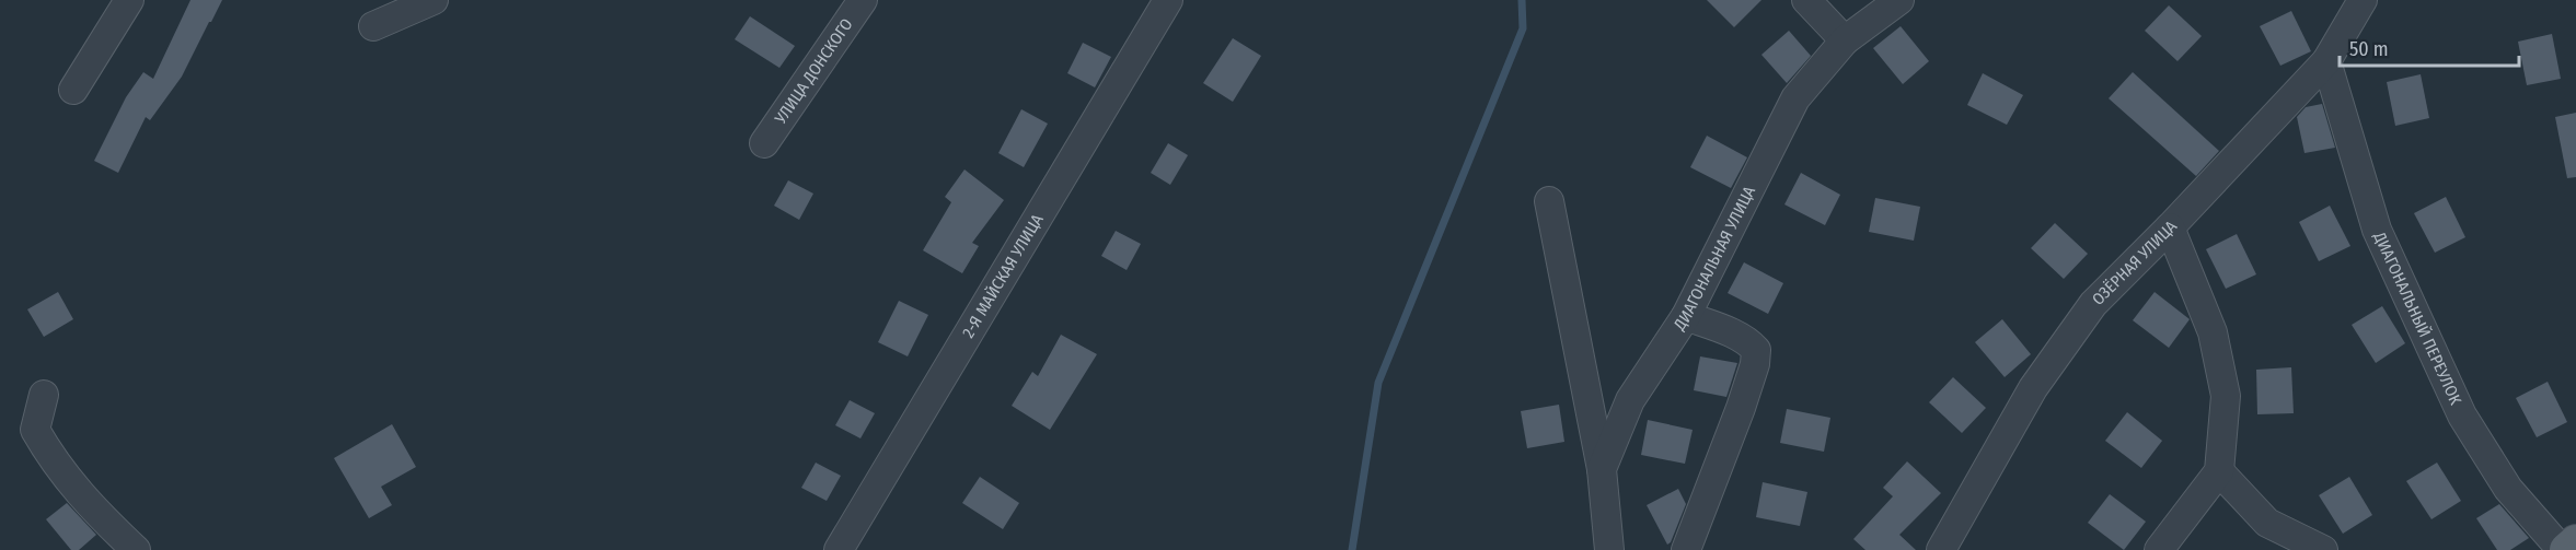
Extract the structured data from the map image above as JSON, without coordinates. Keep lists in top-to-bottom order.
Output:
{
  "streets": {
    "street": [
      "УЛИЦА ДОНСКОГО",
      "ДИАГОНАЛЬНАЯ УЛИЦА",
      "ОЗЁРНАЯ УЛИЦА",
      "2-Я МАЙСКАЯ УЛИЦА",
      "ДИАГОНАЛЬНЫЙ ПЕРЕУЛОК"
    ]
  },
  "crossings": [
    ["ОЗЁРНАЯ УЛИЦА", "ДИАГОНАЛЬНЫЙ ПЕРЕУЛОК"]
  ],
  "scale_bar": "50 m"
}
